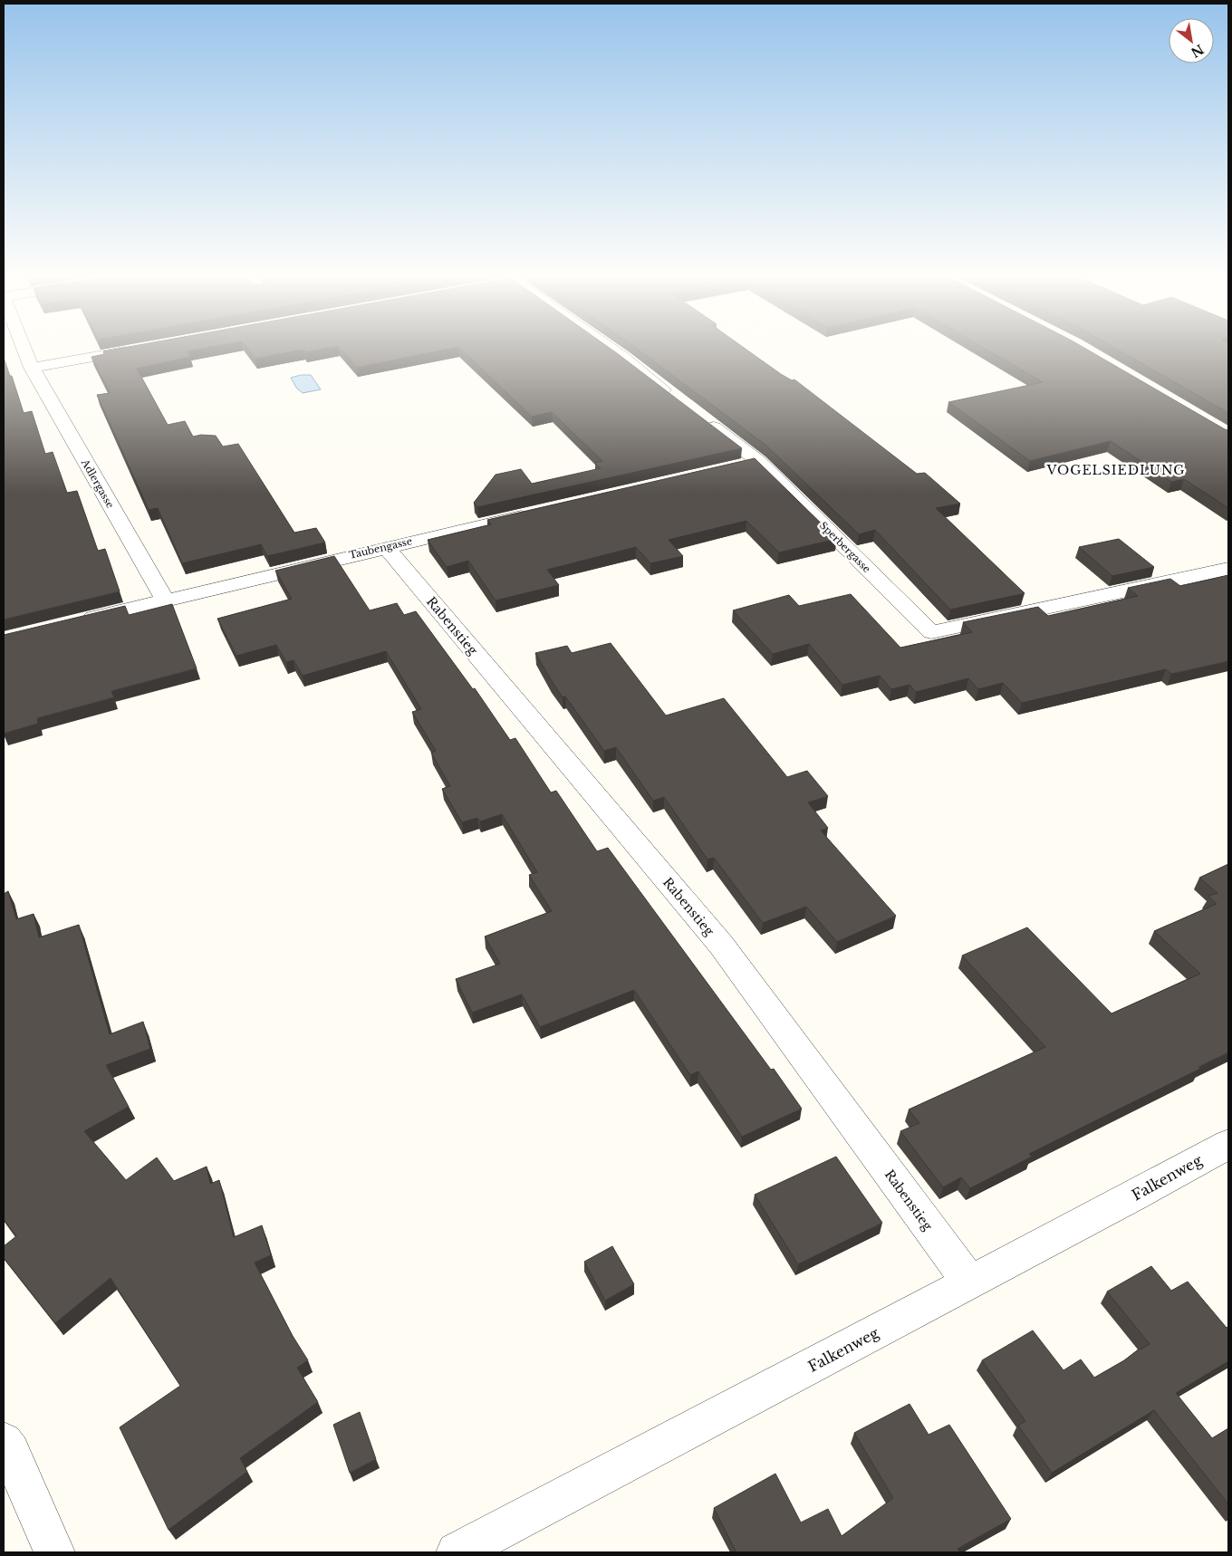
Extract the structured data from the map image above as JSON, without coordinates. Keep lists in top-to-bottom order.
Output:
{
  "streets": {
    "street": [
      "Adlergasse",
      "Sperbergasse",
      "Taubengasse",
      "Rabenstieg",
      "Falkenweg"
    ]
  },
  "crossings": [
    ["Adlergasse", "Taubengasse"],
    ["Taubengasse", "Rabenstieg"],
    ["Rabenstieg", "Falkenweg"]
  ],
  "districts": ["VOGELSIEDLUNG"],
  "north": "bottom right"
}
